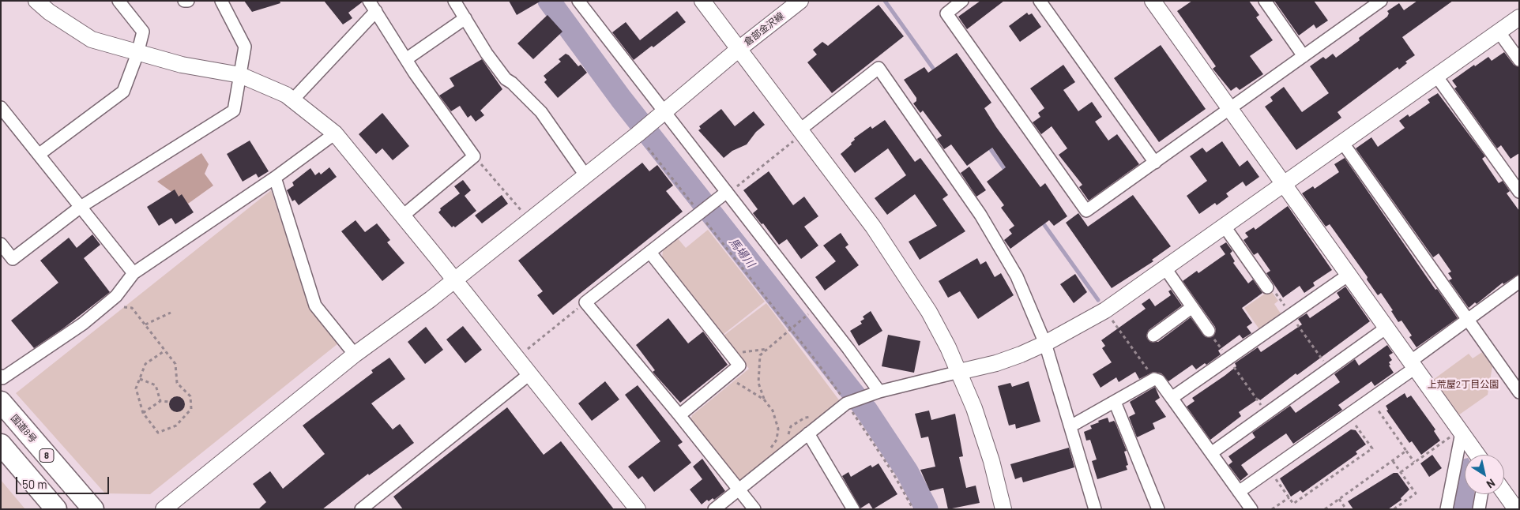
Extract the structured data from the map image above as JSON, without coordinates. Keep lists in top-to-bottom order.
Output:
{
  "streets": {
    "highway": ["国道8号", "8"],
    "street": ["倉部金沢線"]
  },
  "water": ["馬場川"],
  "parks": ["上荒屋2丁目公園"],
  "scale_bar": "50 m",
  "north": "bottom right"
}
